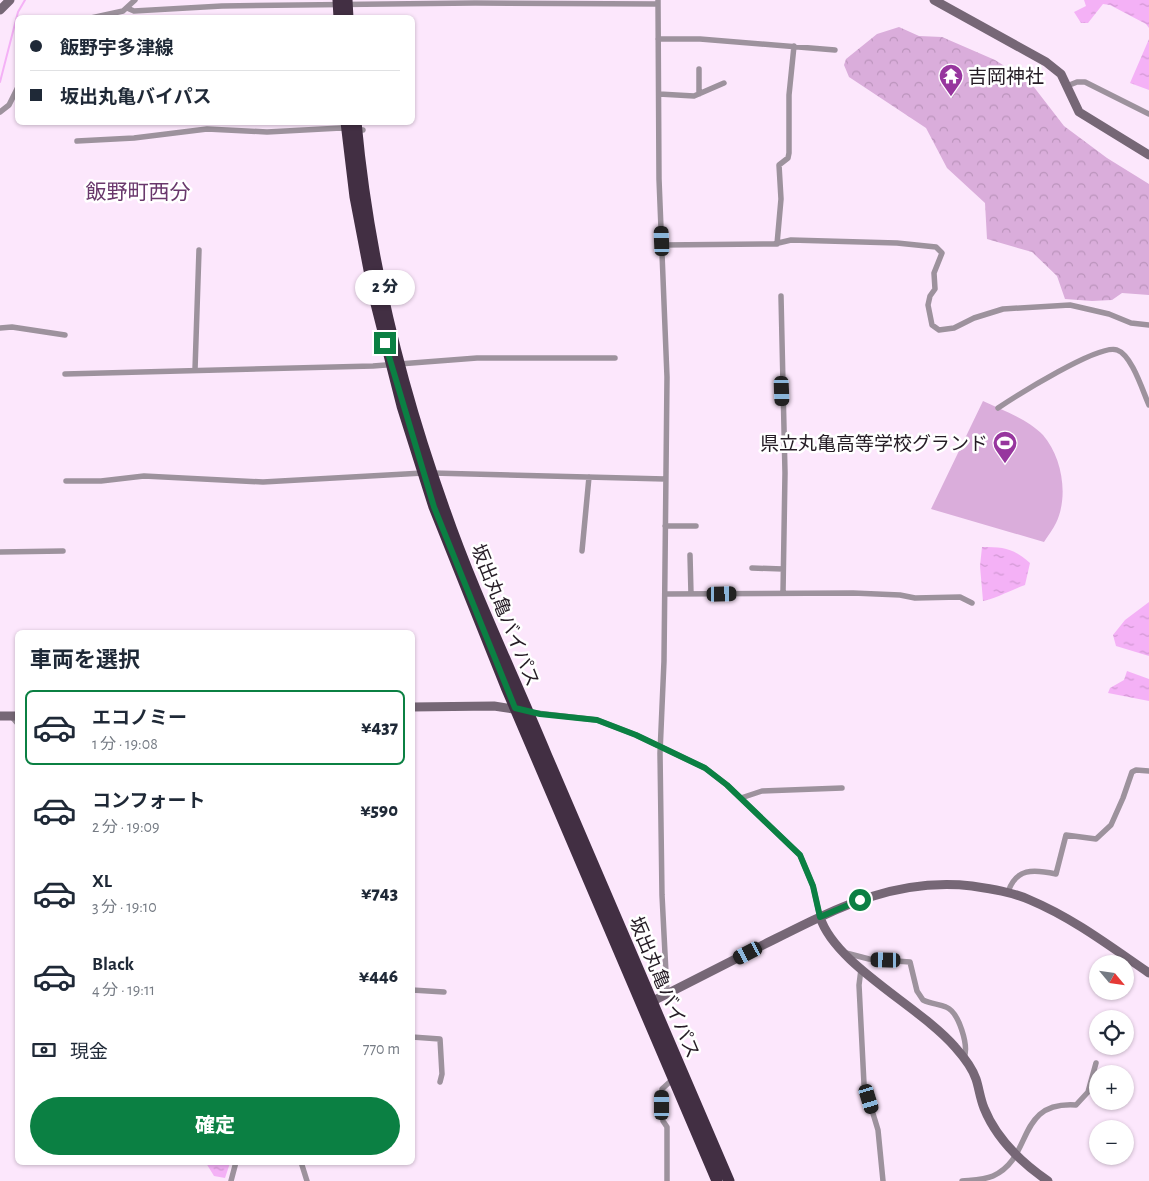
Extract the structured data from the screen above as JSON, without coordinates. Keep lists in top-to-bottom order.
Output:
{
  "streets": {
    "highway": ["坂出丸亀バイパス"]
  },
  "districts": ["飯野町西分"],
  "places": {
    "temple": ["吉岡神社"],
    "sports": ["県立丸亀高等学校グランド"]
  },
  "north": "bottom right",
  "page": {
    "banner": ["飯野宇多津線", "坂出丸亀バイパス"],
    "bubble": "2 分",
    "heading": "車両を選択",
    "list": [
      {
        "name": "エコノミー",
        "note": "1 分 · 19:08",
        "value": "¥437"
      },
      {
        "name": "コンフォート",
        "note": "2 分 · 19:09",
        "value": "¥590"
      },
      {
        "name": "XL",
        "note": "3 分 · 19:10",
        "value": "¥743"
      },
      {
        "name": "Black",
        "note": "4 分 · 19:11",
        "value": "¥446"
      }
    ],
    "map_buttons": ["+", "−"],
    "pay": ["現金", "770 m"],
    "buttons": "確定"
  }
}
